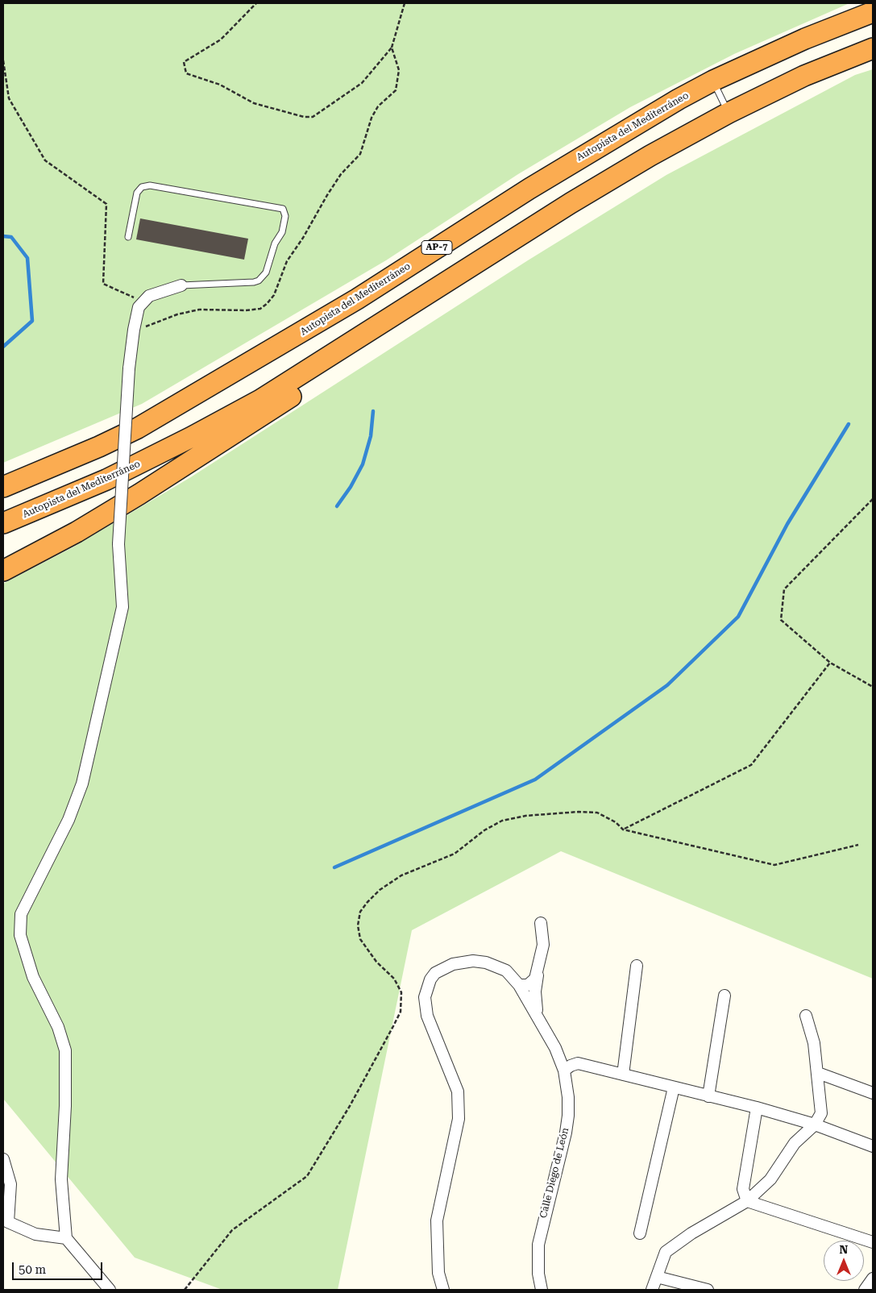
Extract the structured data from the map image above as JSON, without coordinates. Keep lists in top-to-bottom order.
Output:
{
  "streets": {
    "highway": ["Autopista del Mediterráneo", "AP-7"],
    "street": ["Calle Diego de León"]
  },
  "scale_bar": "50 m",
  "north": "top"
}
